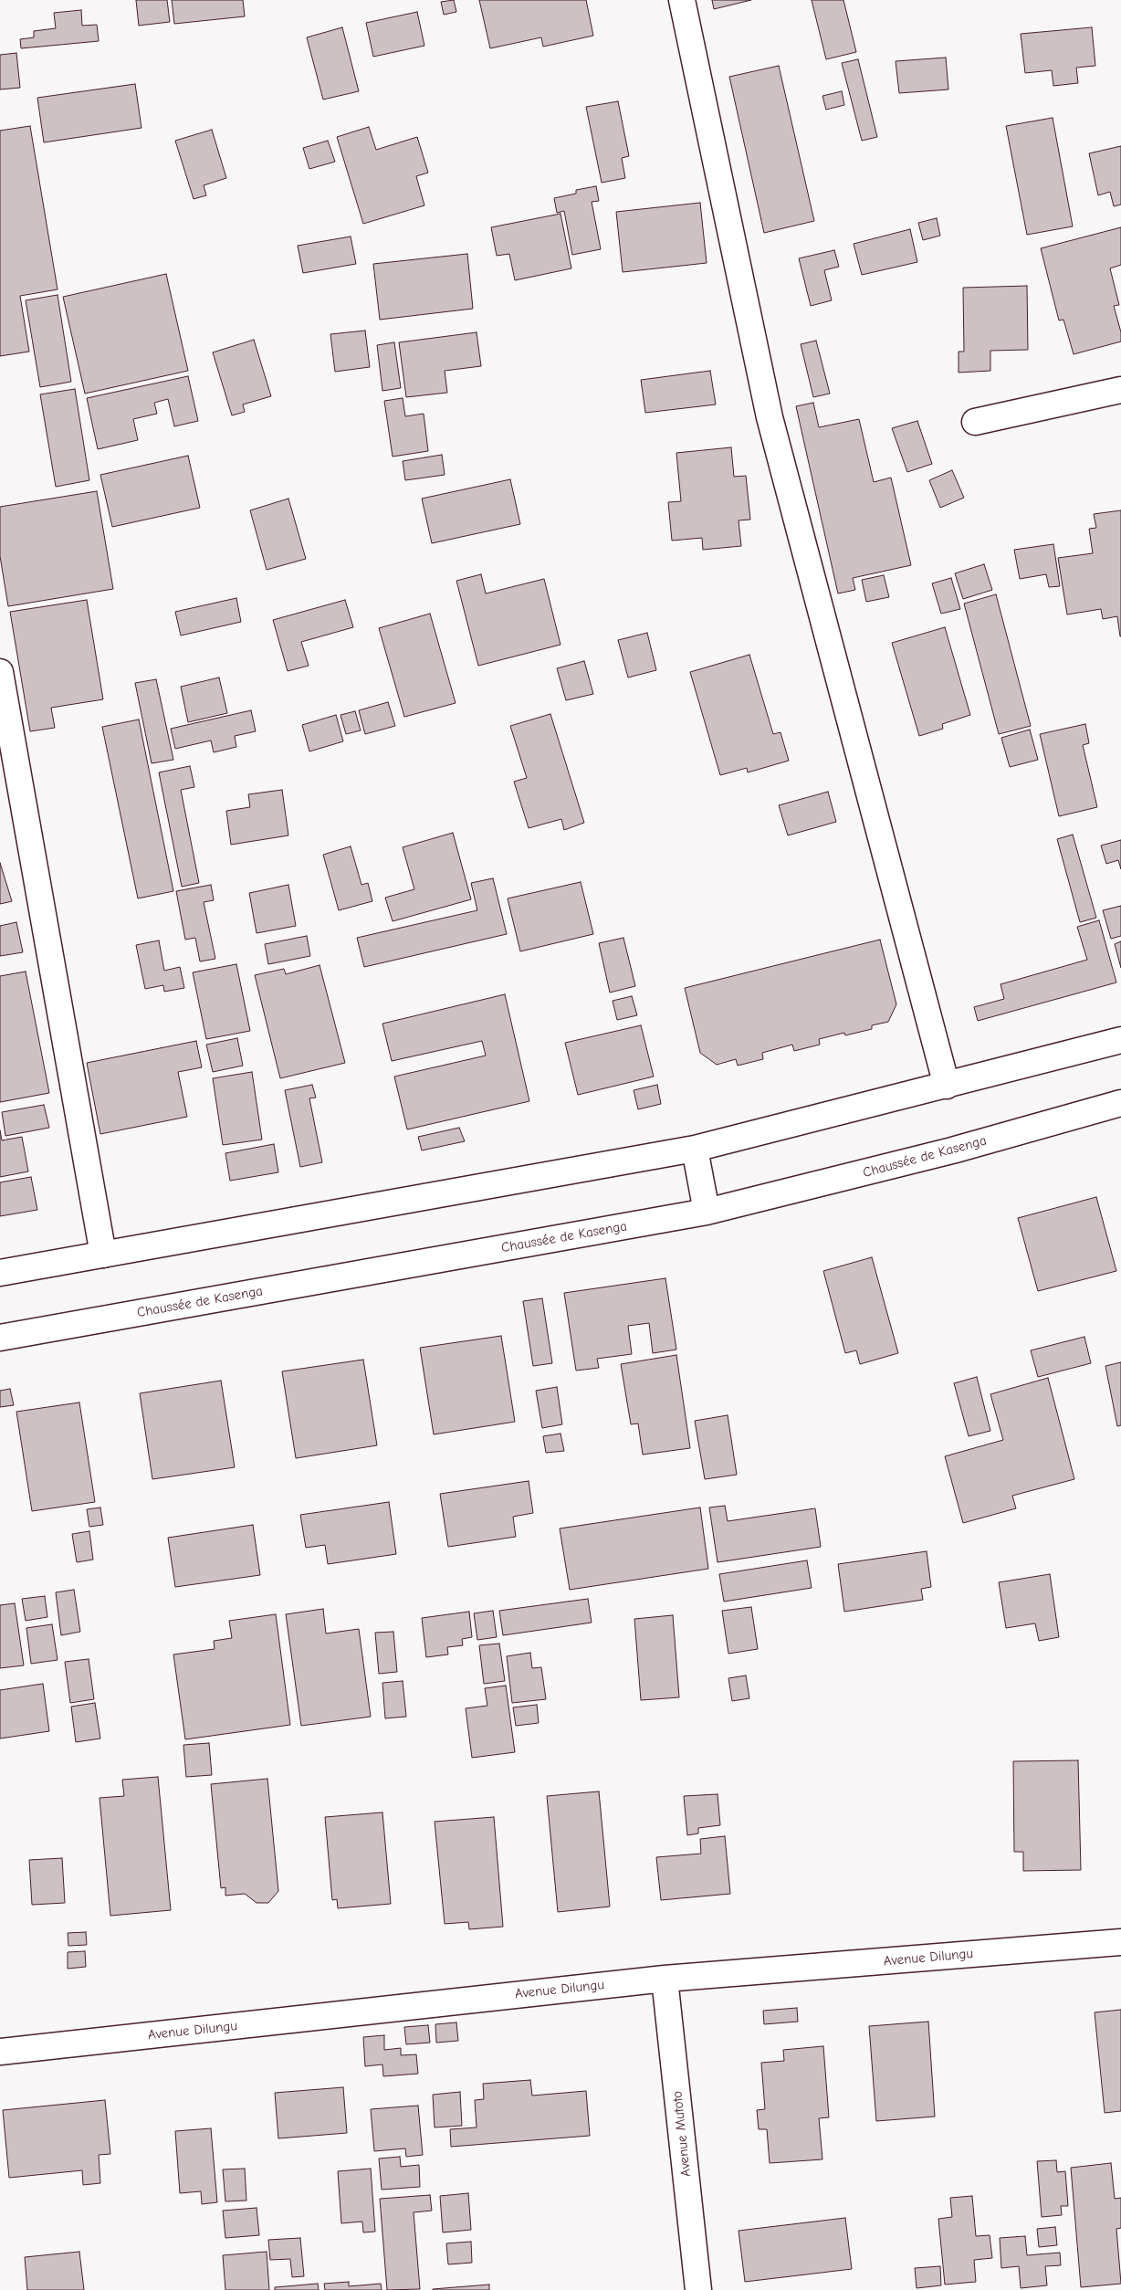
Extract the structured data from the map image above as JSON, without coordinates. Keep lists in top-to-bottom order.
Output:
{
  "streets": {
    "street": ["Chaussée de Kasenga", "Avenue Dilungu", "Avenue Mutoto"]
  },
  "crossings": [
    ["Avenue Dilungu", "Avenue Mutoto"]
  ]
}
